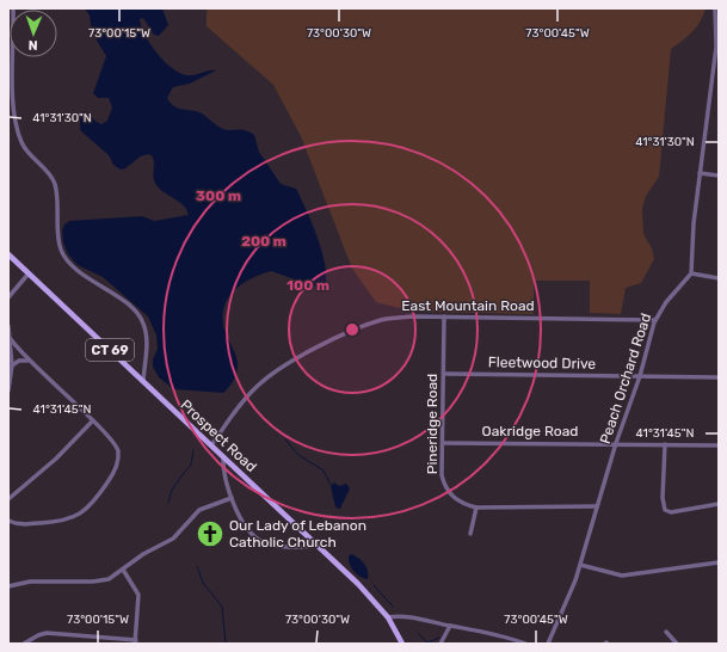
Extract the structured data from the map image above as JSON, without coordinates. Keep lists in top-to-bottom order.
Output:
{
  "streets": {
    "main road": ["CT 69", "Prospect Road"],
    "street": [
      "East Mountain Road",
      "Fleetwood Drive",
      "Peach Orchard Road",
      "Pineridge Road",
      "Oakridge Road"
    ]
  },
  "crossings": [
    ["East Mountain Road", "Peach Orchard Road"],
    ["East Mountain Road", "Pineridge Road"],
    ["East Mountain Road", "Prospect Road"],
    ["Fleetwood Drive", "Peach Orchard Road"],
    ["Fleetwood Drive", "Pineridge Road"],
    ["Peach Orchard Road", "Pineridge Road"],
    ["Peach Orchard Road", "Oakridge Road"],
    ["Pineridge Road", "Oakridge Road"]
  ],
  "places": {
    "church": ["Our Lady of Lebanon Catholic Church"]
  },
  "north": "bottom",
  "coordinates": [
    "73°00'15\"W",
    "73°00'30\"W",
    "73°00'45\"W",
    "41°31'30\"N",
    "41°31'45\"N"
  ],
  "rings": ["300 m", "200 m", "100 m"]
}
